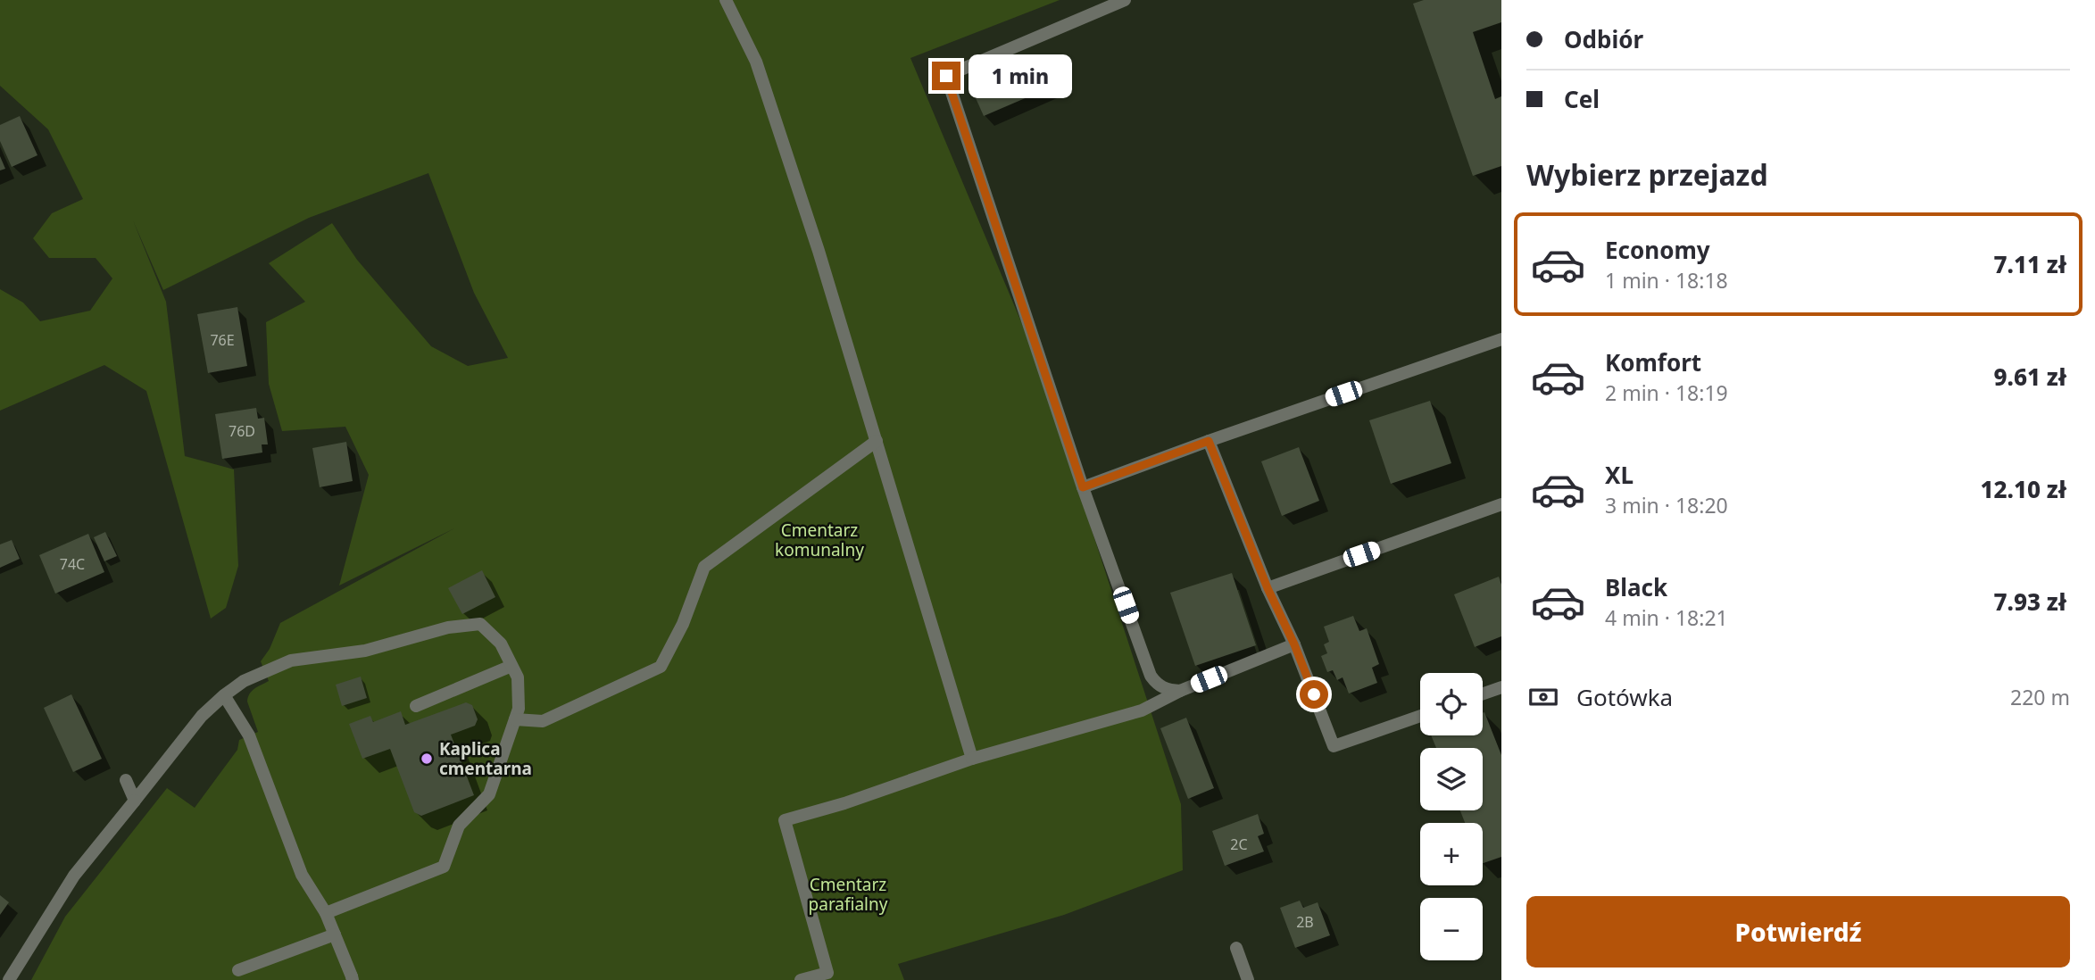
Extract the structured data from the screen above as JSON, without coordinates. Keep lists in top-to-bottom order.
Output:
{
  "parks": ["Cmentarz komunalny", "Cmentarz parafialny"],
  "places": ["Kaplica cmentarna"],
  "house_numbers": [
    "76E",
    "76D",
    "74C",
    "2C",
    "2B"
  ],
  "page": {
    "banner": ["Odbiór", "Cel"],
    "bubble": "1 min",
    "heading": "Wybierz przejazd",
    "list": [
      {
        "name": "Economy",
        "note": "1 min · 18:18",
        "value": "7.11 zł"
      },
      {
        "name": "Komfort",
        "note": "2 min · 18:19",
        "value": "9.61 zł"
      },
      {
        "name": "XL",
        "note": "3 min · 18:20",
        "value": "12.10 zł"
      },
      {
        "name": "Black",
        "note": "4 min · 18:21",
        "value": "7.93 zł"
      }
    ],
    "pay": ["Gotówka", "220 m"],
    "map_buttons": ["+", "−"],
    "buttons": "Potwierdź"
  }
}
